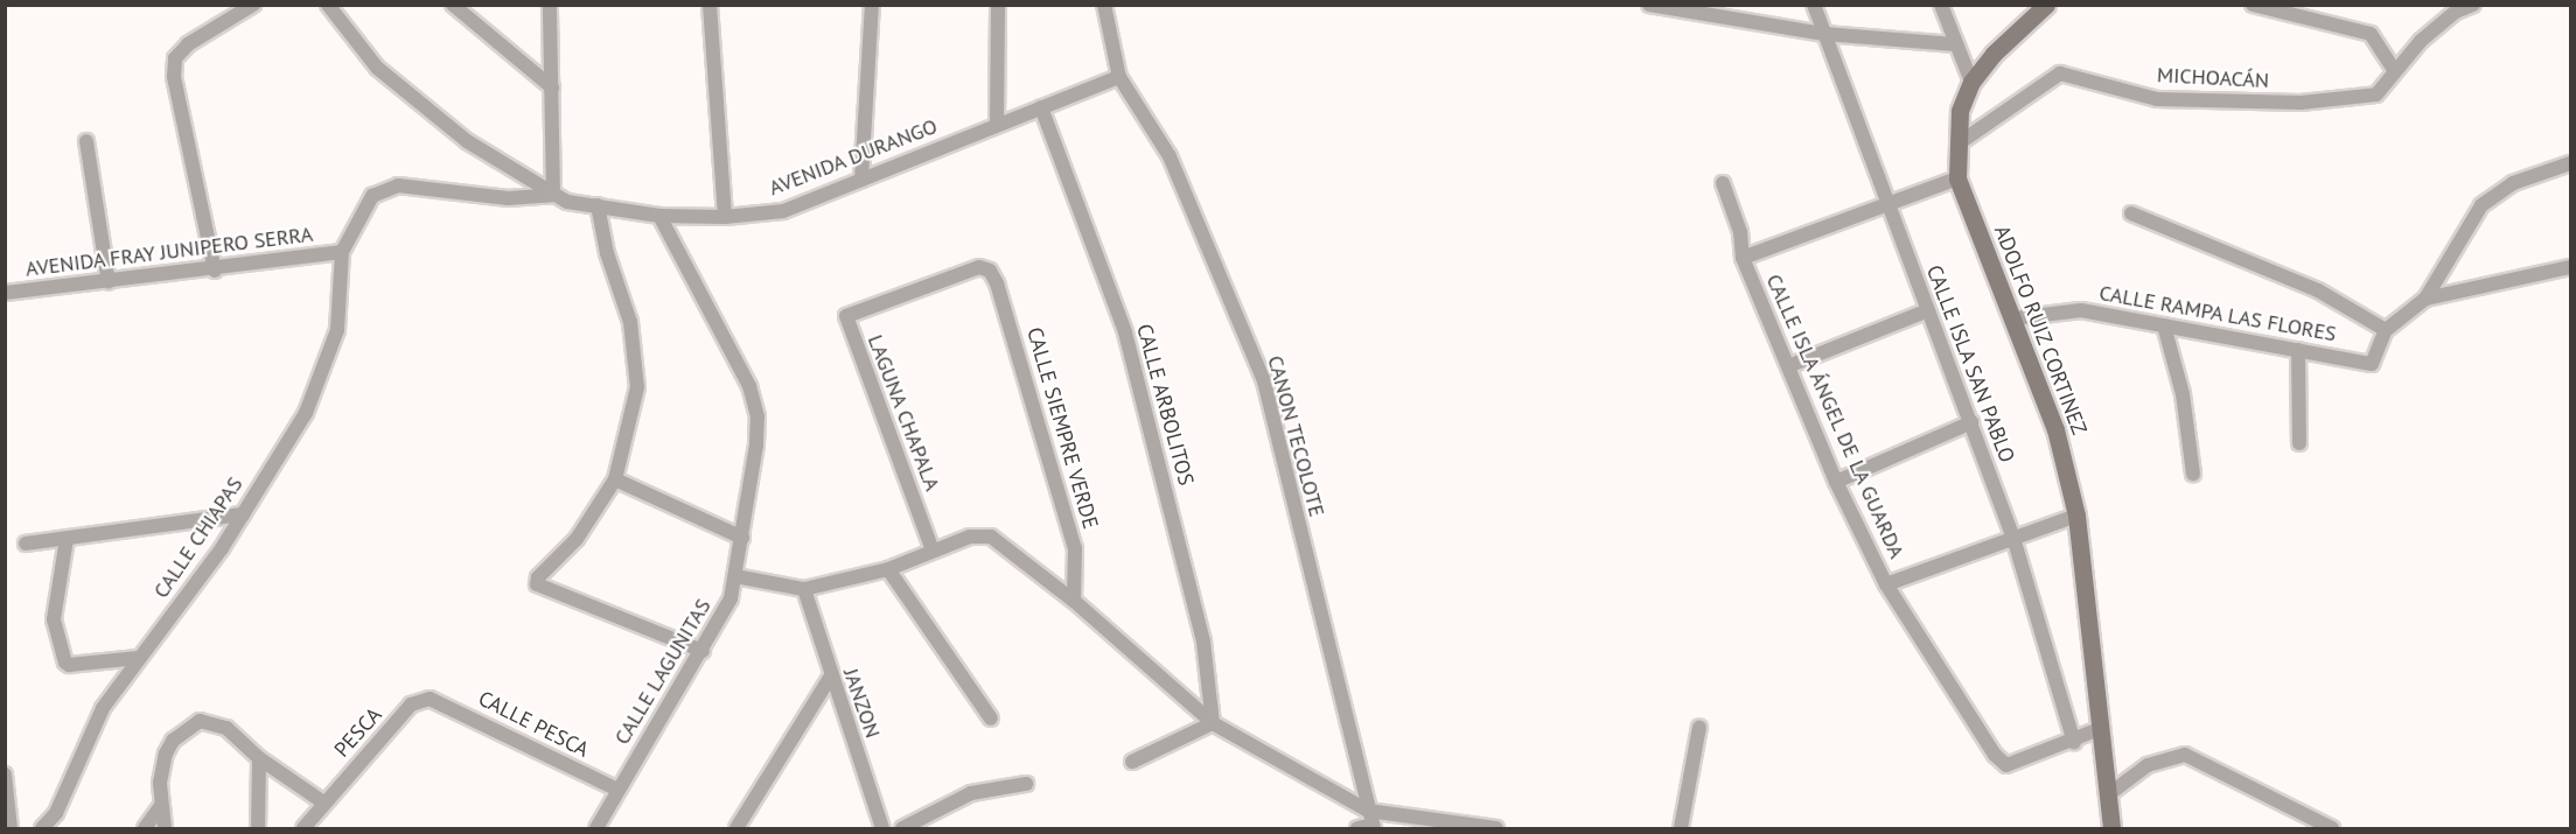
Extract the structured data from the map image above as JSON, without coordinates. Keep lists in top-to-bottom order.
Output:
{
  "streets": {
    "main road": ["ADOLFO RUIZ CORTINEZ"],
    "street": [
      "MICHOACÁN",
      "AVENIDA DURANGO",
      "AVENIDA FRAY JUNIPERO SERRA",
      "CALLE RAMPA LAS FLORES",
      "CALLE ISLA SAN PABLO",
      "CALLE ARBOLITOS",
      "LAGUNA CHAPALA",
      "CALLE ISLA ÁNGEL DE LA GUARDA",
      "CALLE SIEMPRE VERDE",
      "CANON TECOLOTE",
      "CALLE CHIAPAS",
      "CALLE LAGUNITAS",
      "JANZON",
      "CALLE PESCA",
      "PESCA"
    ]
  },
  "crossings": [
    ["MICHOACÁN", "ADOLFO RUIZ CORTINEZ"],
    ["AVENIDA DURANGO", "AVENIDA FRAY JUNIPERO SERRA"],
    ["AVENIDA DURANGO", "CALLE ARBOLITOS"],
    ["AVENIDA DURANGO", "CANON TECOLOTE"],
    ["AVENIDA DURANGO", "CALLE LAGUNITAS"],
    ["AVENIDA FRAY JUNIPERO SERRA", "CALLE CHIAPAS"],
    ["CALLE RAMPA LAS FLORES", "ADOLFO RUIZ CORTINEZ"],
    ["CALLE ISLA SAN PABLO", "CALLE ISLA ÁNGEL DE LA GUARDA"],
    ["LAGUNA CHAPALA", "CALLE SIEMPRE VERDE"],
    ["CALLE LAGUNITAS", "CALLE PESCA"],
    ["CALLE PESCA", "PESCA"]
  ]
}
